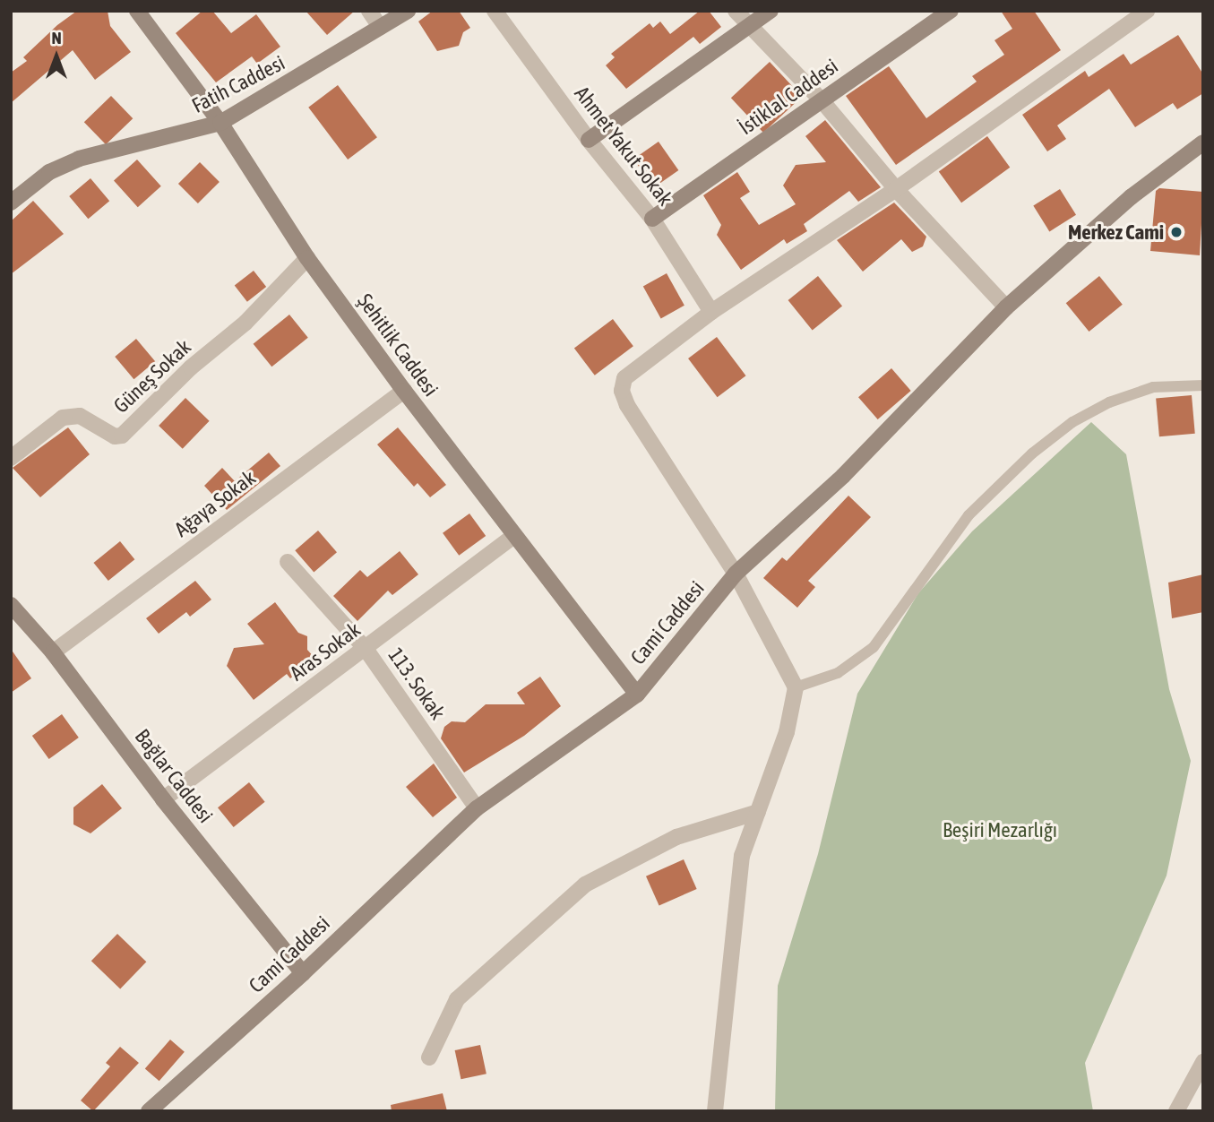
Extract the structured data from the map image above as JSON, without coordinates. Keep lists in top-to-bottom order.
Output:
{
  "streets": {
    "street": [
      "Fatih Caddesi",
      "İstiklal Caddesi",
      "Ahmet Yakut Sokak",
      "Şehitlik Caddesi",
      "Güneş Sokak",
      "Ağaya Sokak",
      "Cami Caddesi",
      "Aras Sokak",
      "113. Sokak",
      "Bağlar Caddesi"
    ]
  },
  "crossings": [
    ["Fatih Caddesi", "Şehitlik Caddesi"],
    ["İstiklal Caddesi", "Ahmet Yakut Sokak"],
    ["Şehitlik Caddesi", "Güneş Sokak"],
    ["Şehitlik Caddesi", "Ağaya Sokak"],
    ["Şehitlik Caddesi", "Cami Caddesi"],
    ["Şehitlik Caddesi", "Aras Sokak"],
    ["Ağaya Sokak", "Bağlar Caddesi"],
    ["Cami Caddesi", "113. Sokak"],
    ["Cami Caddesi", "Bağlar Caddesi"],
    ["Aras Sokak", "113. Sokak"],
    ["Aras Sokak", "Bağlar Caddesi"]
  ],
  "parks": ["Beşiri Mezarlığı"],
  "places": ["Merkez Cami"],
  "north": "top"
}
